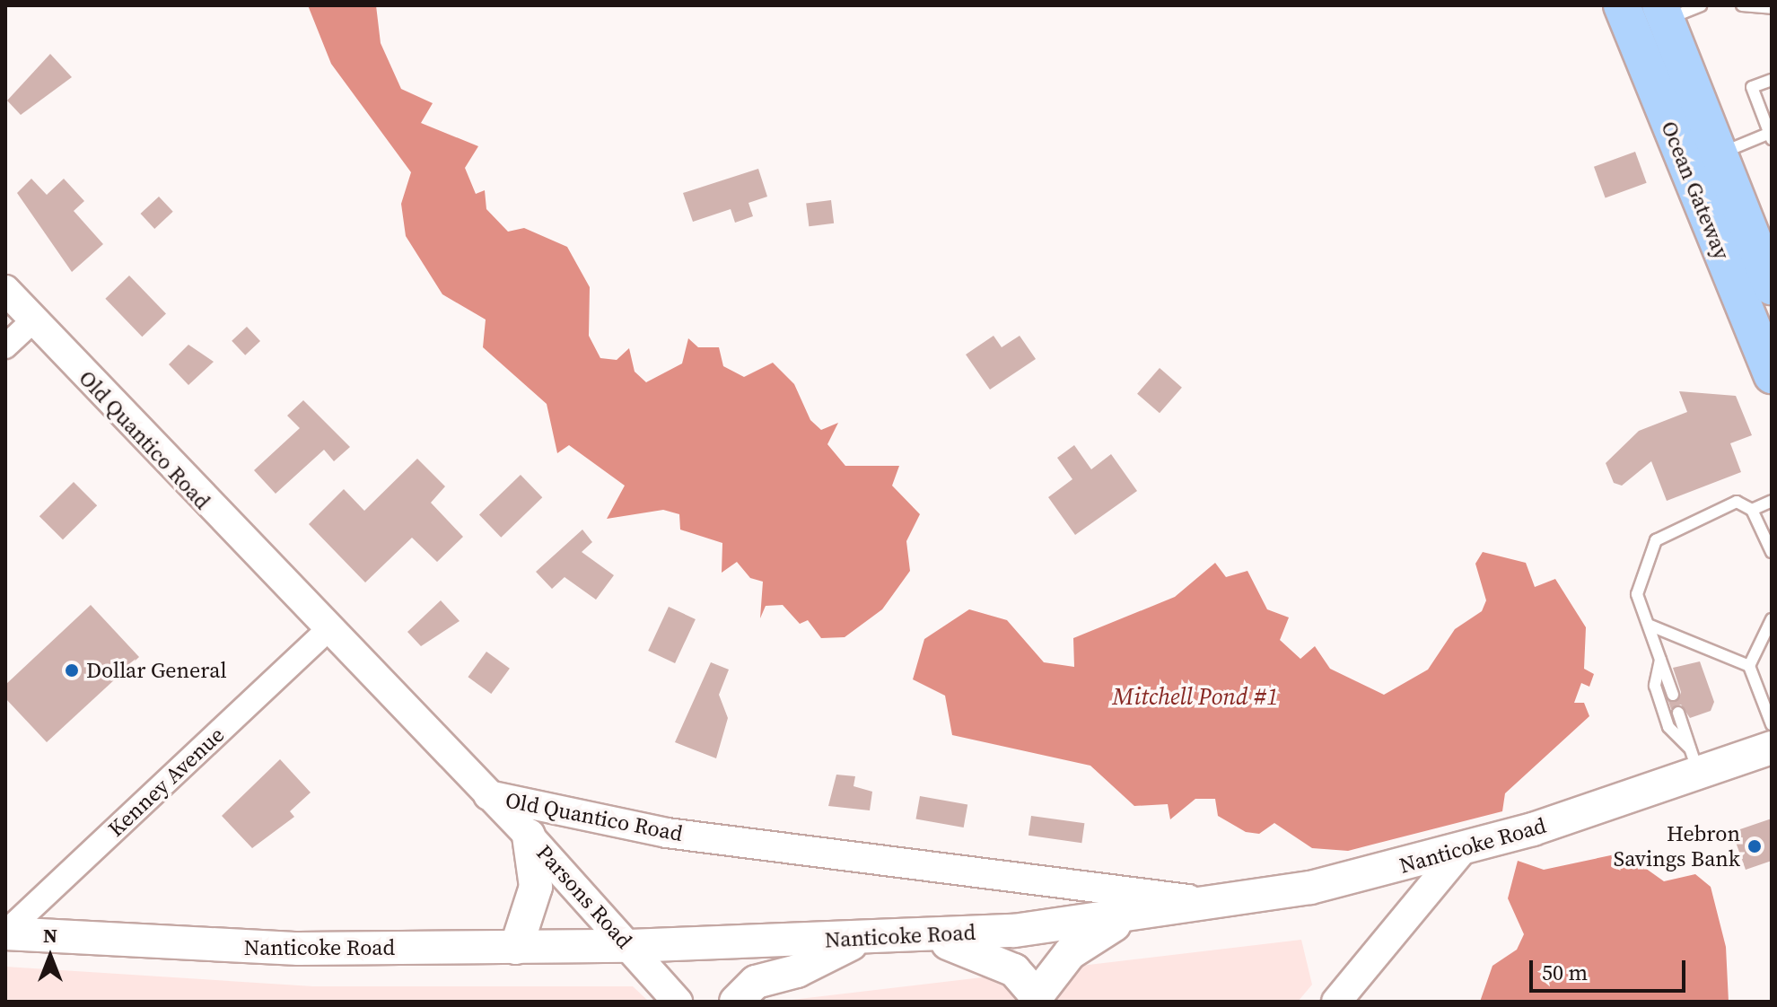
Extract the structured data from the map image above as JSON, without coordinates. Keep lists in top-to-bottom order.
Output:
{
  "streets": {
    "main road": ["Ocean Gateway", "Nanticoke Road"],
    "street": ["Old Quantico Road", "Kenney Avenue", "Parsons Road"]
  },
  "crossings": [
    ["Old Quantico Road", "Kenney Avenue"],
    ["Old Quantico Road", "Nanticoke Road"],
    ["Old Quantico Road", "Parsons Road"],
    ["Kenney Avenue", "Nanticoke Road"],
    ["Nanticoke Road", "Parsons Road"]
  ],
  "water": ["Mitchell Pond #1"],
  "places": ["Dollar General", "Hebron Savings Bank"],
  "scale_bar": "50 m",
  "north": "top"
}
